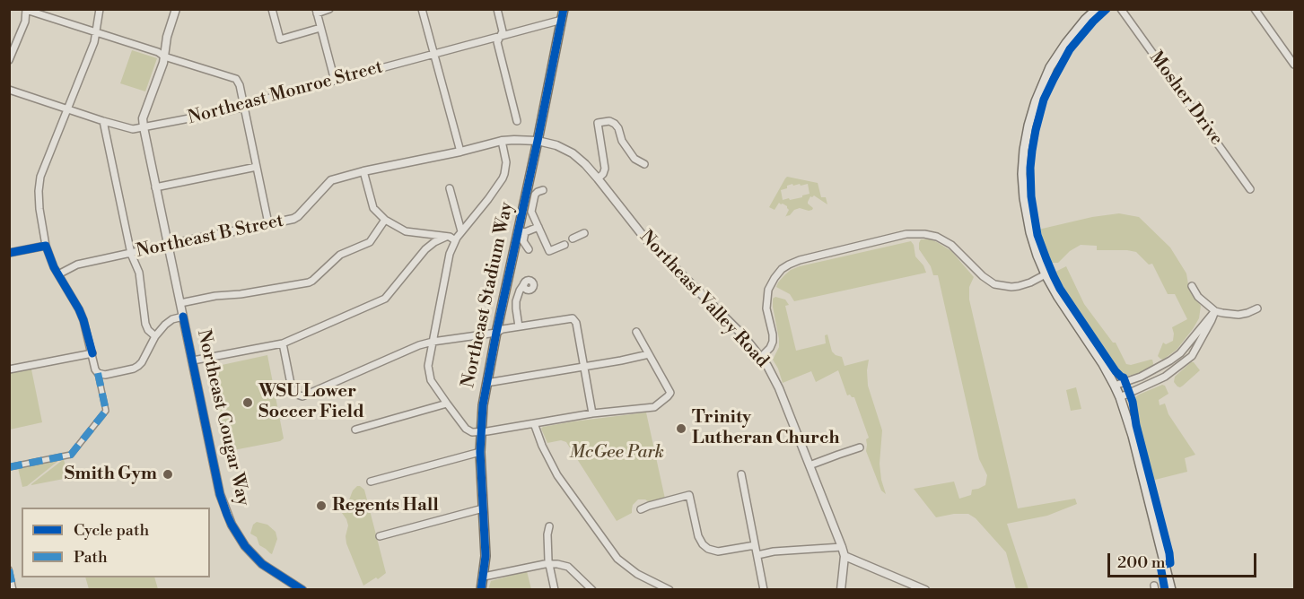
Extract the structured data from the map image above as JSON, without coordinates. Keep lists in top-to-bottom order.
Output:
{
  "streets": {
    "main road": ["Northeast Stadium Way"],
    "street": [
      "Northeast Monroe Street",
      "Mosher Drive",
      "Northeast B Street",
      "Northeast Valley Road",
      "Northeast Cougar Way"
    ]
  },
  "crossings": [
    ["Northeast Monroe Street", "Northeast Stadium Way"],
    ["Northeast Monroe Street", "Northeast Cougar Way"],
    ["Northeast B Street", "Northeast Stadium Way"],
    ["Northeast B Street", "Northeast Valley Road"],
    ["Northeast B Street", "Northeast Cougar Way"],
    ["Northeast Stadium Way", "Northeast Valley Road"]
  ],
  "parks": ["McGee Park"],
  "places": [
    "WSU Lower Soccer Field",
    "Trinity Lutheran Church",
    "Smith Gym",
    "Regents Hall"
  ],
  "legend": ["Cycle path", "Path"],
  "scale_bar": "200 m"
}
